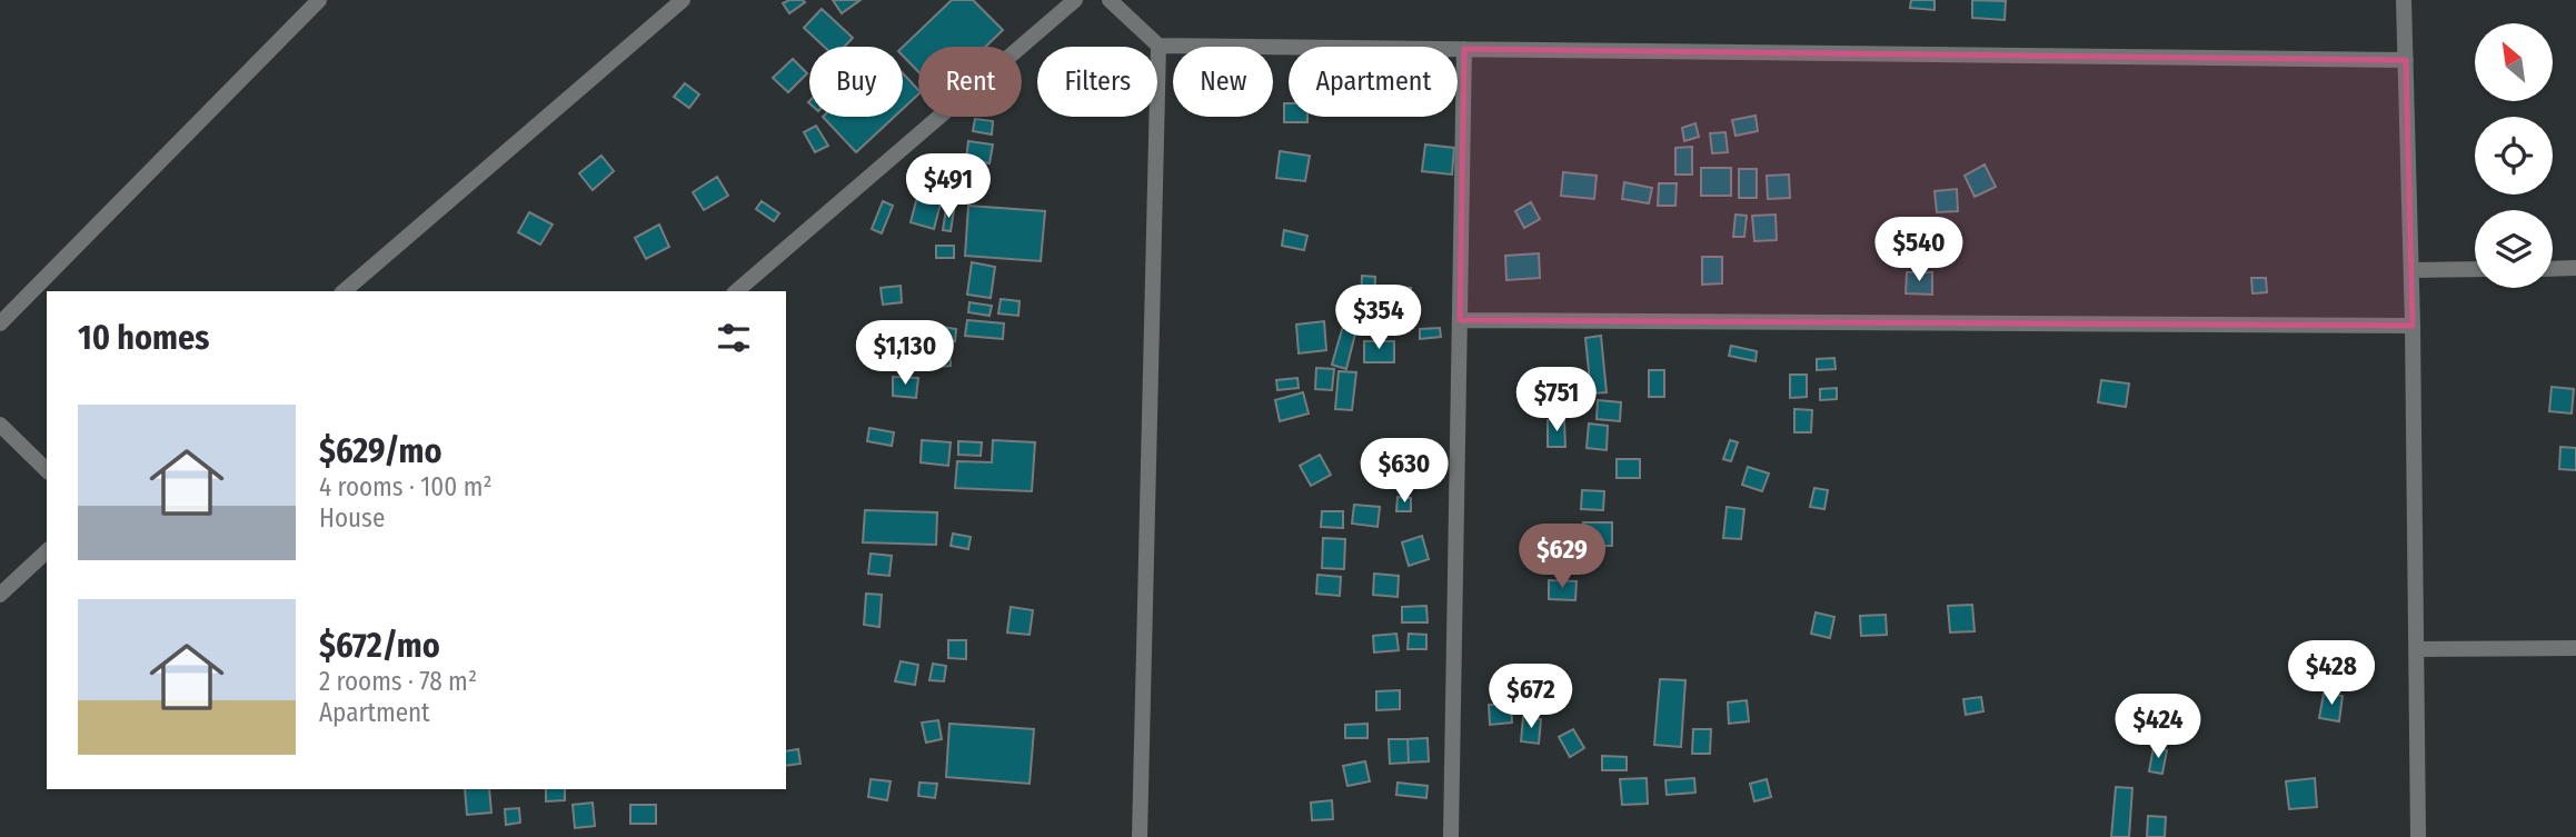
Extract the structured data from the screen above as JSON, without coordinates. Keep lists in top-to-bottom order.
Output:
{
  "north": "top left",
  "page": {
    "chip": [
      "Buy",
      "Rent",
      "Filters",
      "New",
      "Apartment"
    ],
    "price": [
      "$491",
      "$540",
      "$354",
      "$1,130",
      "$751",
      "$630",
      "$629",
      "$428",
      "$672",
      "$424"
    ],
    "heading": "10 homes",
    "list": [
      {
        "name": "$629/mo",
        "note": "4 rooms · 100 m² · House"
      },
      {
        "name": "$672/mo",
        "note": "2 rooms · 78 m² · Apartment"
      }
    ]
  }
}
